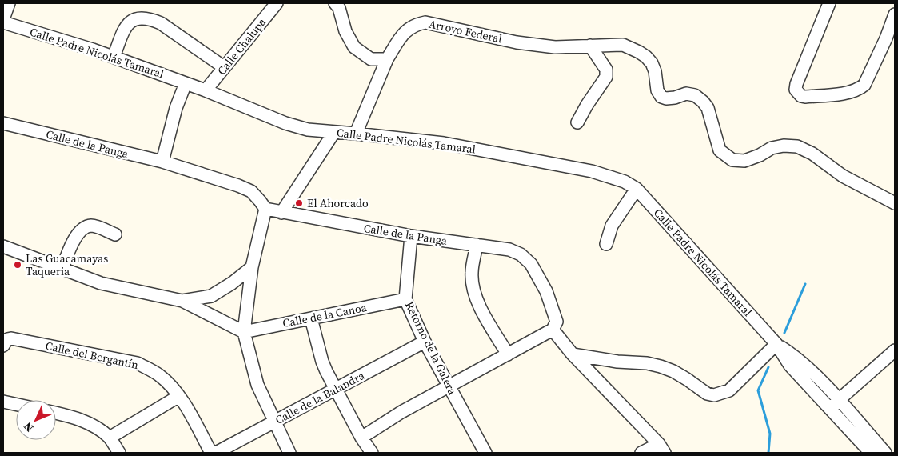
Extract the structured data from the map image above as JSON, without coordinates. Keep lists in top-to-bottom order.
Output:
{
  "streets": {
    "street": [
      "Arroyo Federal",
      "Calle Chalupa",
      "Calle Padre Nicolás Tamaral",
      "Calle de la Panga",
      "Calle de la Canoa",
      "Retorno de la Galera",
      "Calle del Bergantín",
      "Calle de la Balandra"
    ]
  },
  "crossings": [
    ["Arroyo Federal", "Calle Padre Nicolás Tamaral"],
    ["Calle Chalupa", "Calle Padre Nicolás Tamaral"],
    ["Calle de la Panga", "Retorno de la Galera"],
    ["Calle de la Canoa", "Retorno de la Galera"],
    ["Retorno de la Galera", "Calle de la Balandra"]
  ],
  "places": ["El Ahorcado", "Las Guacamayas Taqueria"],
  "north": "bottom left"
}
